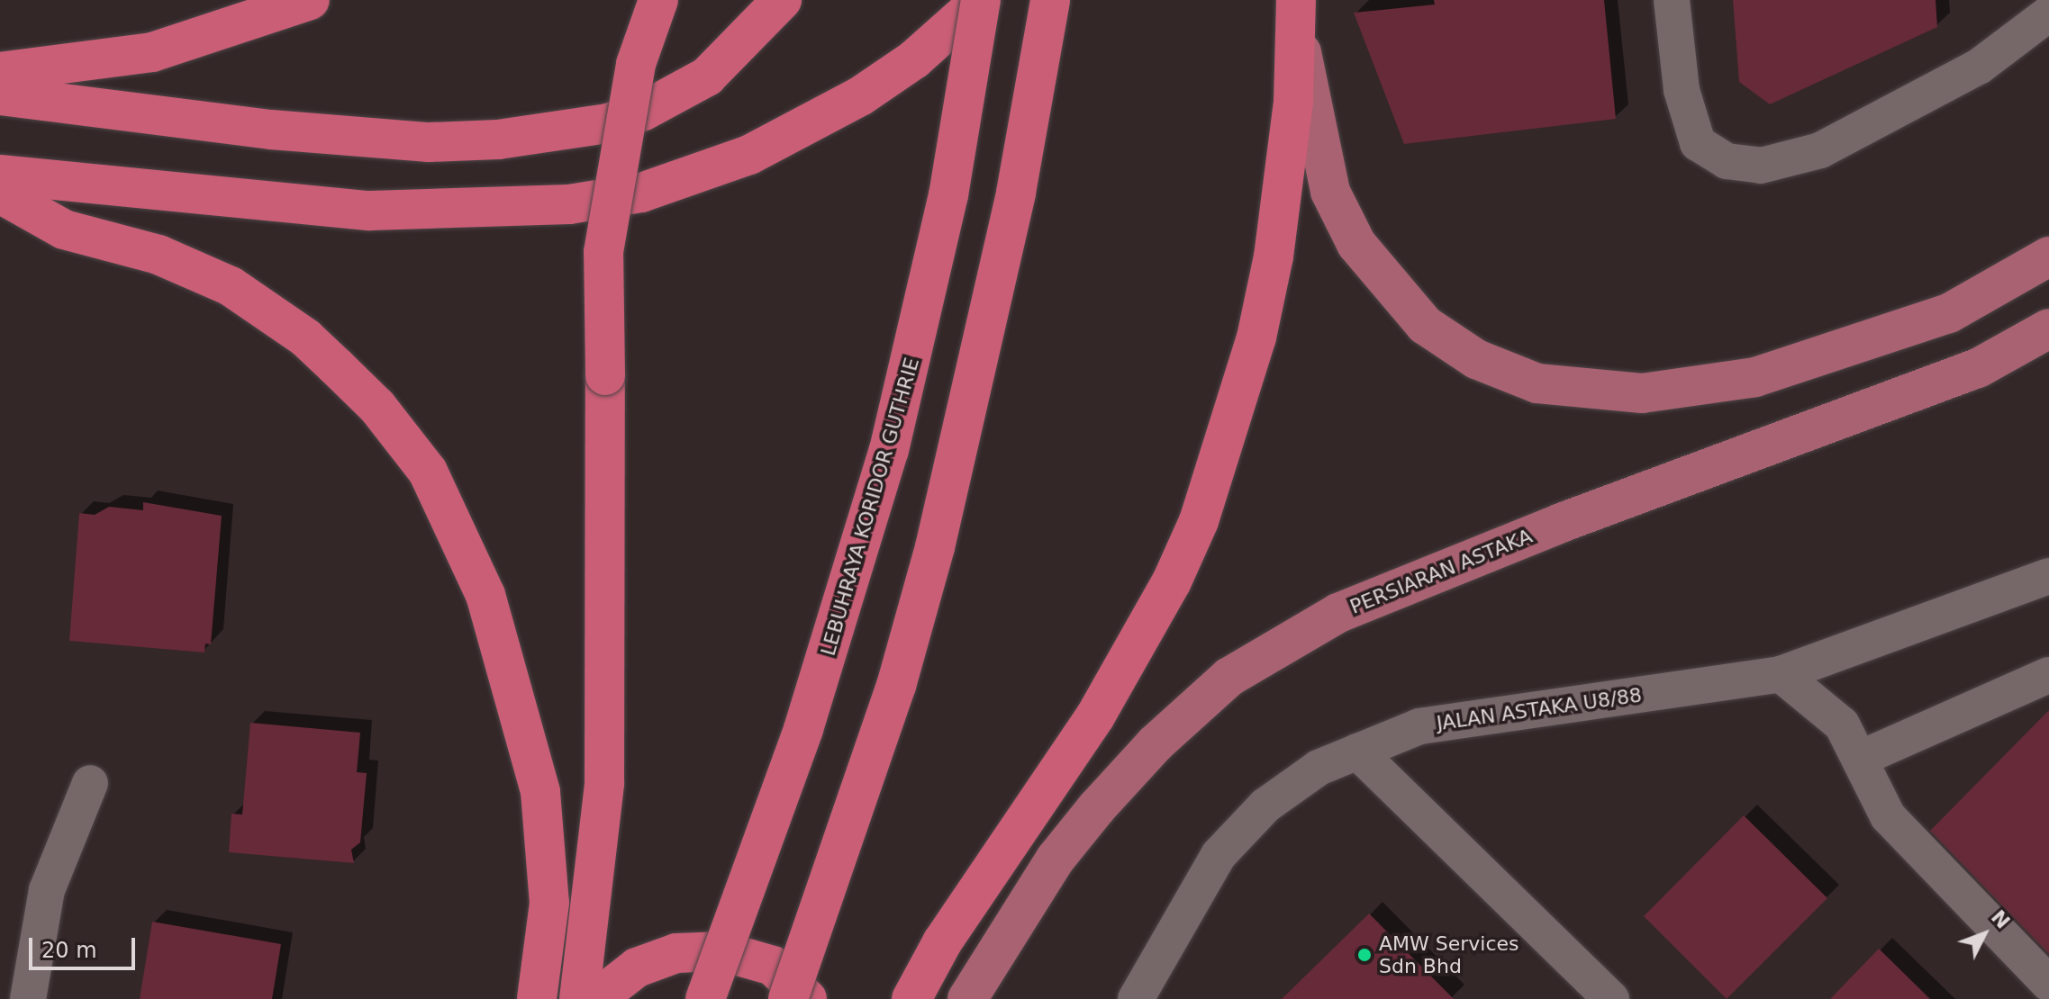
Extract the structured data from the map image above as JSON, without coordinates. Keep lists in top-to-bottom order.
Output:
{
  "streets": {
    "highway": ["LEBUHRAYA KORIDOR GUTHRIE"],
    "main road": ["PERSIARAN ASTAKA"],
    "street": ["JALAN ASTAKA U8/88"]
  },
  "places": ["AMW Services Sdn Bhd"],
  "scale_bar": "20 m",
  "north": "top right"
}
